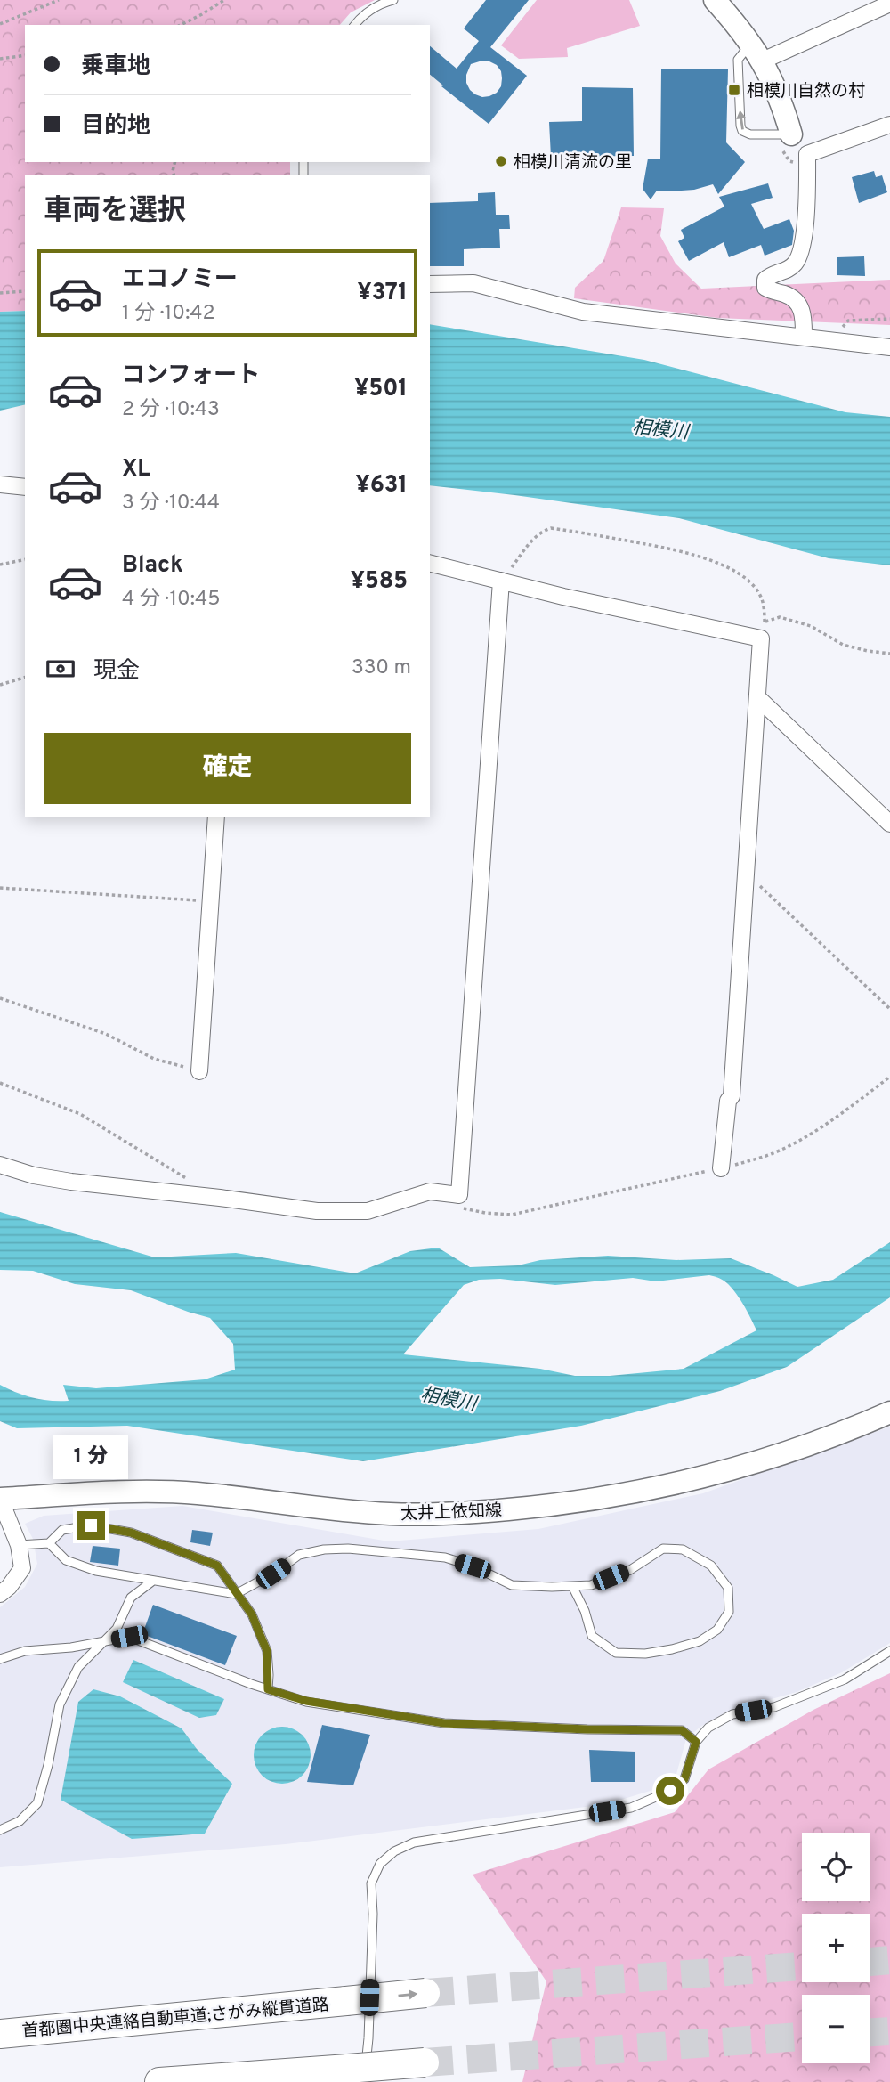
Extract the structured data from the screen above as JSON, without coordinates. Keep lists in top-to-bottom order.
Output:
{
  "streets": {
    "highway": ["首都圏中央連絡自動車道;さがみ縦貫道路"],
    "main road": ["太井上依知線"]
  },
  "water": ["相模川"],
  "places": {
    "transit": ["相模川自然の村"],
    "other": ["相模川清流の里"]
  },
  "page": {
    "banner": ["乗車地", "目的地"],
    "heading": "車両を選択",
    "list": [
      {
        "name": "エコノミー",
        "note": "1 分 · 10:42",
        "value": "¥371"
      },
      {
        "name": "コンフォート",
        "note": "2 分 · 10:43",
        "value": "¥501"
      },
      {
        "name": "XL",
        "note": "3 分 · 10:44",
        "value": "¥631"
      },
      {
        "name": "Black",
        "note": "4 分 · 10:45",
        "value": "¥585"
      }
    ],
    "pay": ["現金", "330 m"],
    "buttons": "確定",
    "bubble": "1 分",
    "map_buttons": ["+", "−"]
  }
}
